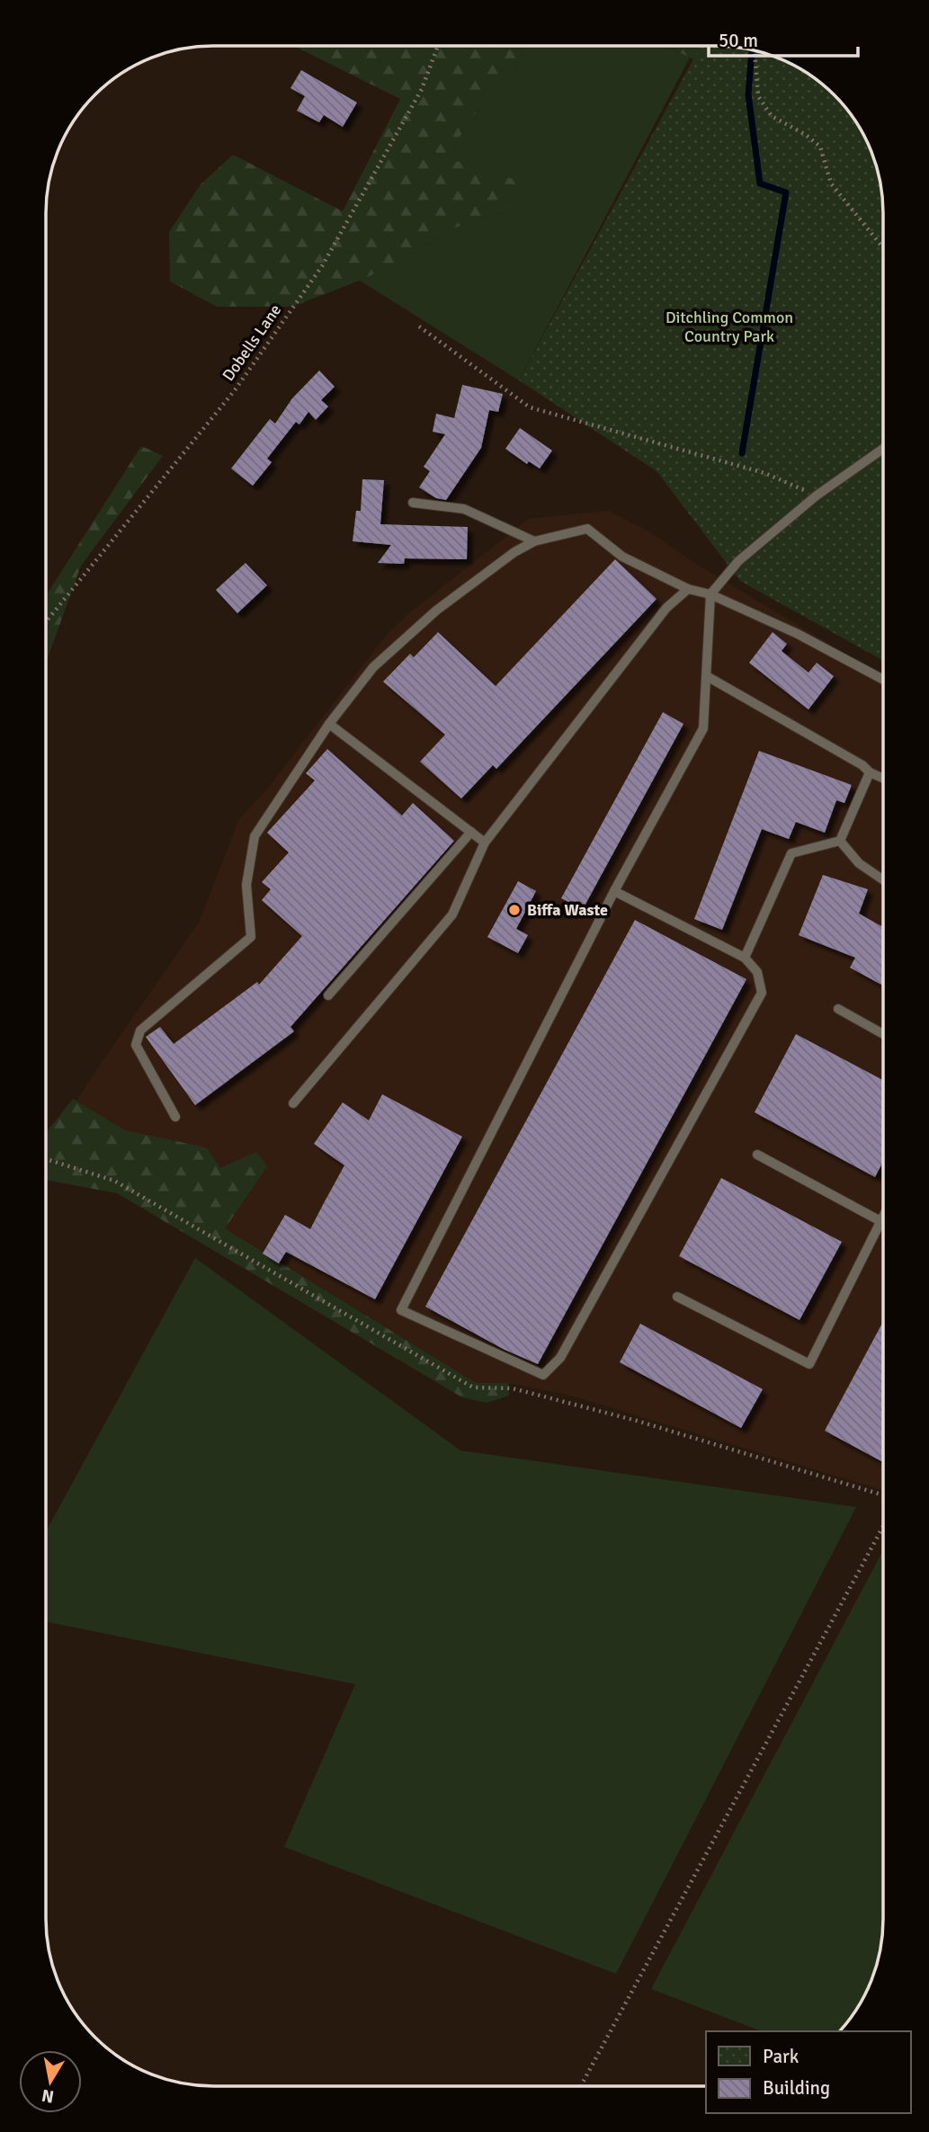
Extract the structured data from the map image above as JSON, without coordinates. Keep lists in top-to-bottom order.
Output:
{
  "streets": {
    "path": ["Dobells Lane"]
  },
  "parks": ["Ditchling Common Country Park"],
  "places": ["Biffa Waste"],
  "legend": ["Park", "Building"],
  "scale_bar": "50 m",
  "north": "bottom"
}
